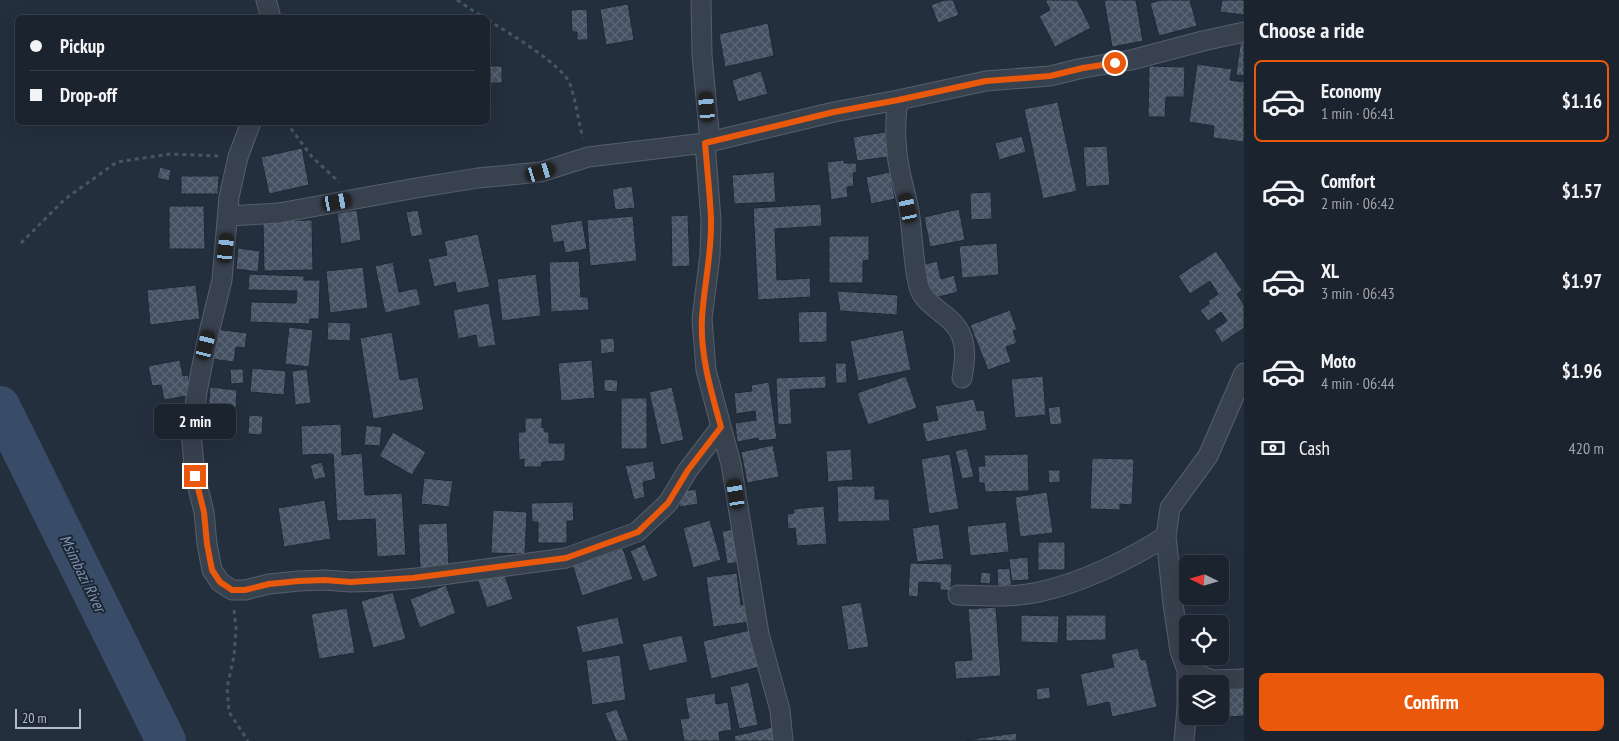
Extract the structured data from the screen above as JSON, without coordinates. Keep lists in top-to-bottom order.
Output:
{
  "water": ["Msimbazi River"],
  "scale_bar": "20 m",
  "north": "left",
  "page": {
    "heading": "Choose a ride",
    "banner": ["Pickup", "Drop-off"],
    "list": [
      {
        "name": "Economy",
        "note": "1 min · 06:41",
        "value": "$1.16"
      },
      {
        "name": "Comfort",
        "note": "2 min · 06:42",
        "value": "$1.57"
      },
      {
        "name": "XL",
        "note": "3 min · 06:43",
        "value": "$1.97"
      },
      {
        "name": "Moto",
        "note": "4 min · 06:44",
        "value": "$1.96"
      }
    ],
    "bubble": "2 min",
    "pay": ["Cash", "420 m"],
    "buttons": "Confirm",
    "scale": "20 m"
  }
}
